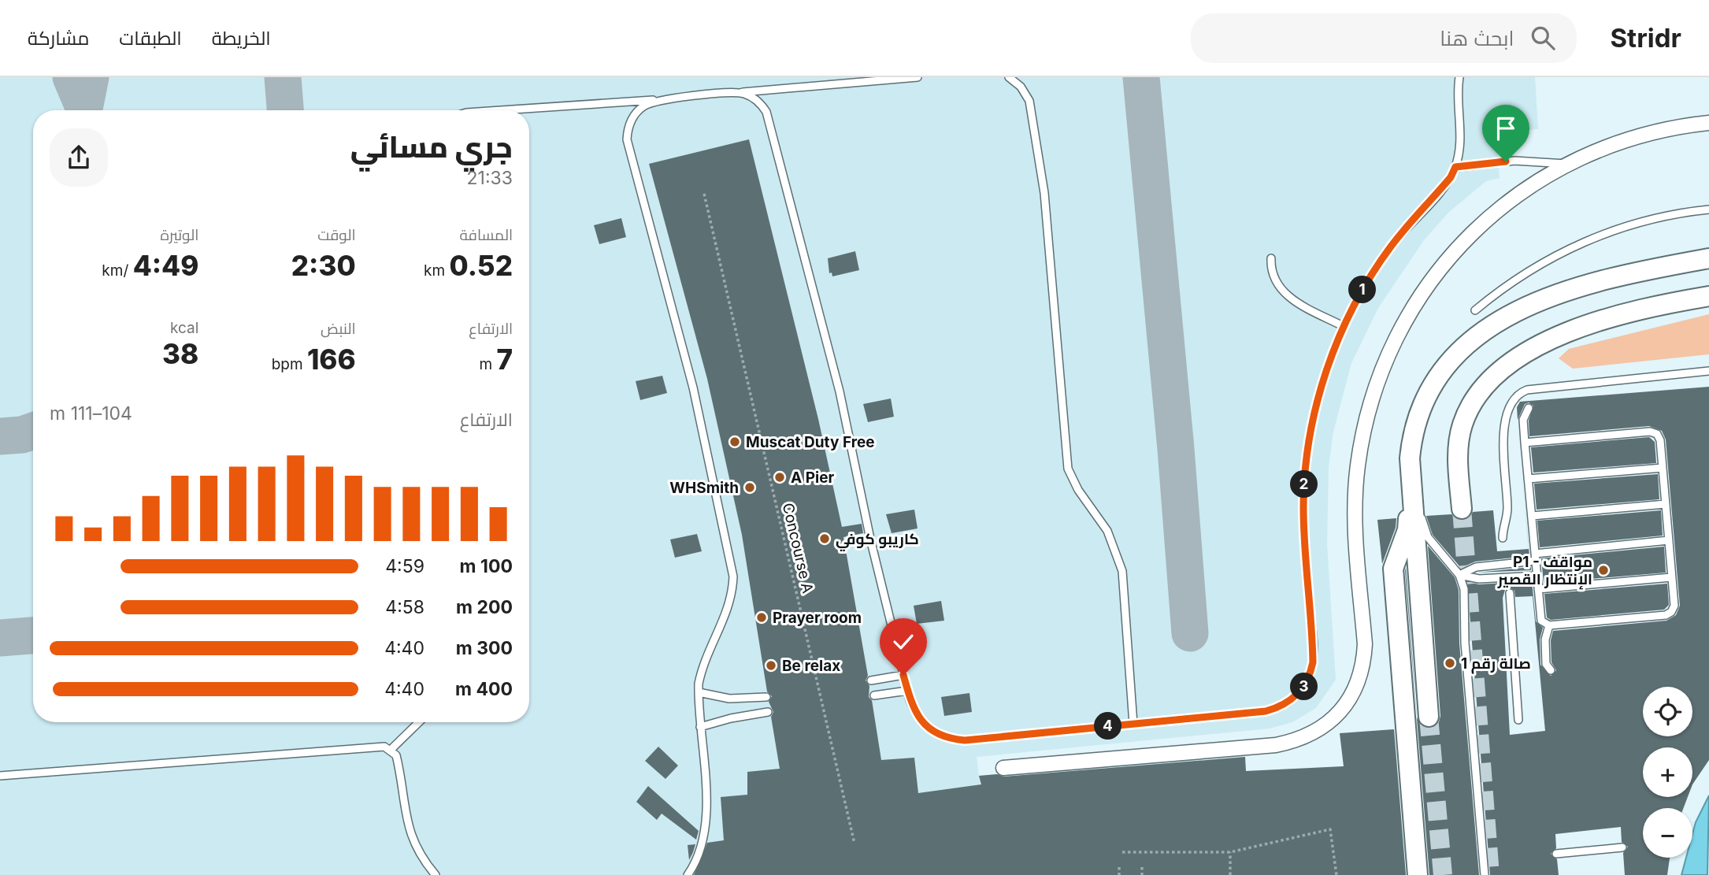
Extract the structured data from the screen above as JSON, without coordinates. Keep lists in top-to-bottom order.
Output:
{
  "streets": {
    "path": ["Concourse A"]
  },
  "places": [
    "Muscat Duty Free",
    "A Pier",
    "WHSmith",
    "كاريبو كوفي",
    "P1 - مواقف الإنتظار القصير",
    "Prayer room",
    "صالة رقم 1",
    "Be relax"
  ],
  "page": {
    "header": "Stridr",
    "search": "ابحث هنا",
    "nav": ["الخريطة", "الطبقات", "مشاركة"],
    "heading": ["جري مسائي", "21:33"],
    "stats": [
      ["المسافة", "0.52 km"],
      ["الوقت", "2:30"],
      ["الوتيرة", "4:49 /km"],
      ["الارتفاع", "7 m"],
      ["النبض", "166 bpm"],
      ["kcal", "38"]
    ],
    "pins": [
      "1",
      "2",
      "3",
      "4"
    ],
    "chart": ["الارتفاع", "104–111 m"],
    "list": [
      {
        "name": "100 m",
        "note": "4:59"
      },
      {
        "name": "200 m",
        "note": "4:58"
      },
      {
        "name": "300 m",
        "note": "4:40"
      },
      {
        "name": "400 m",
        "note": "4:40"
      }
    ],
    "map_buttons": ["+", "−"]
  }
}
